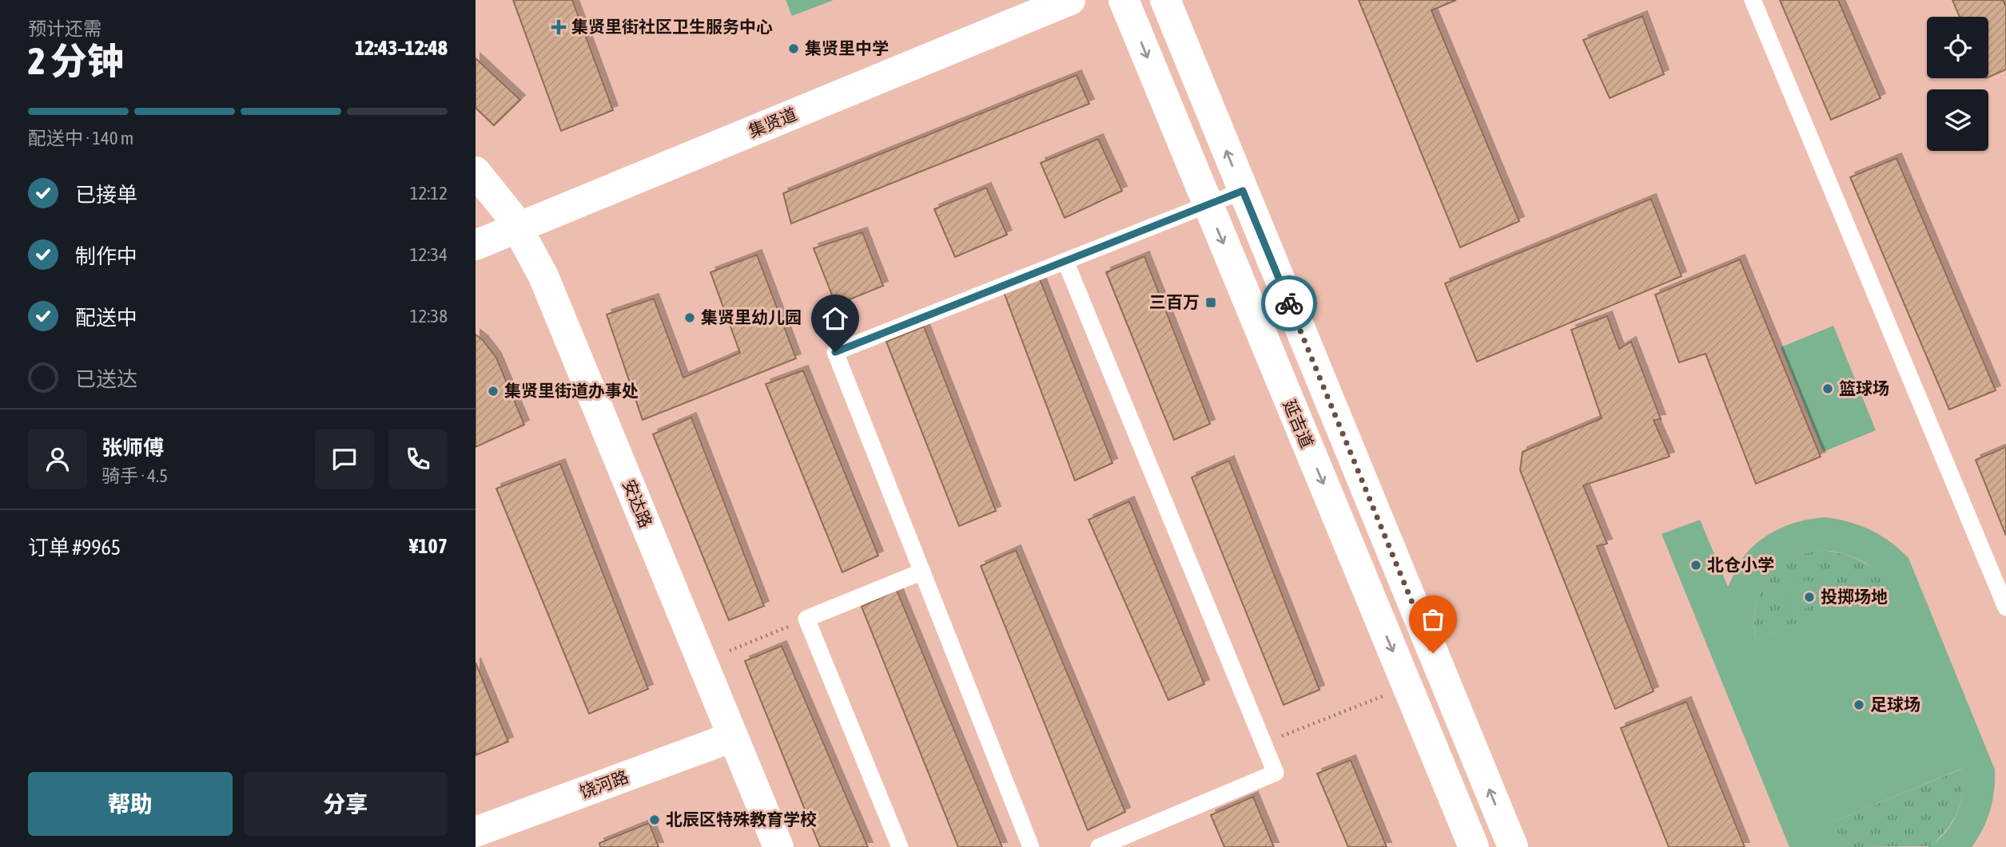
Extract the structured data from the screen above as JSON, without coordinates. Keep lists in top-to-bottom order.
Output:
{
  "streets": {
    "street": [
      "集贤道",
      "延吉道",
      "安达路",
      "饶河路"
    ]
  },
  "crossings": [
    ["集贤道", "安达路"],
    ["安达路", "饶河路"]
  ],
  "places": {
    "health": ["集贤里街社区卫生服务中心"],
    "other": [
      "集贤里中学",
      "集贤里幼儿园",
      "篮球场",
      "集贤里街道办事处",
      "北仓小学",
      "投掷场地",
      "足球场",
      "北辰区特殊教育学校"
    ],
    "transit": ["三百万"]
  },
  "page": {
    "heading": ["2 分钟", "预计还需", "12:43–12:48"],
    "panel": [
      "张师傅",
      "骑手 · 4.5",
      "订单 #9965",
      "¥107"
    ],
    "bar": "配送中 · 140 m",
    "list": [
      ["已接单", "12:12"],
      ["制作中", "12:34"],
      ["配送中", "12:38"],
      "已送达"
    ],
    "buttons": ["帮助", "分享"]
  }
}
